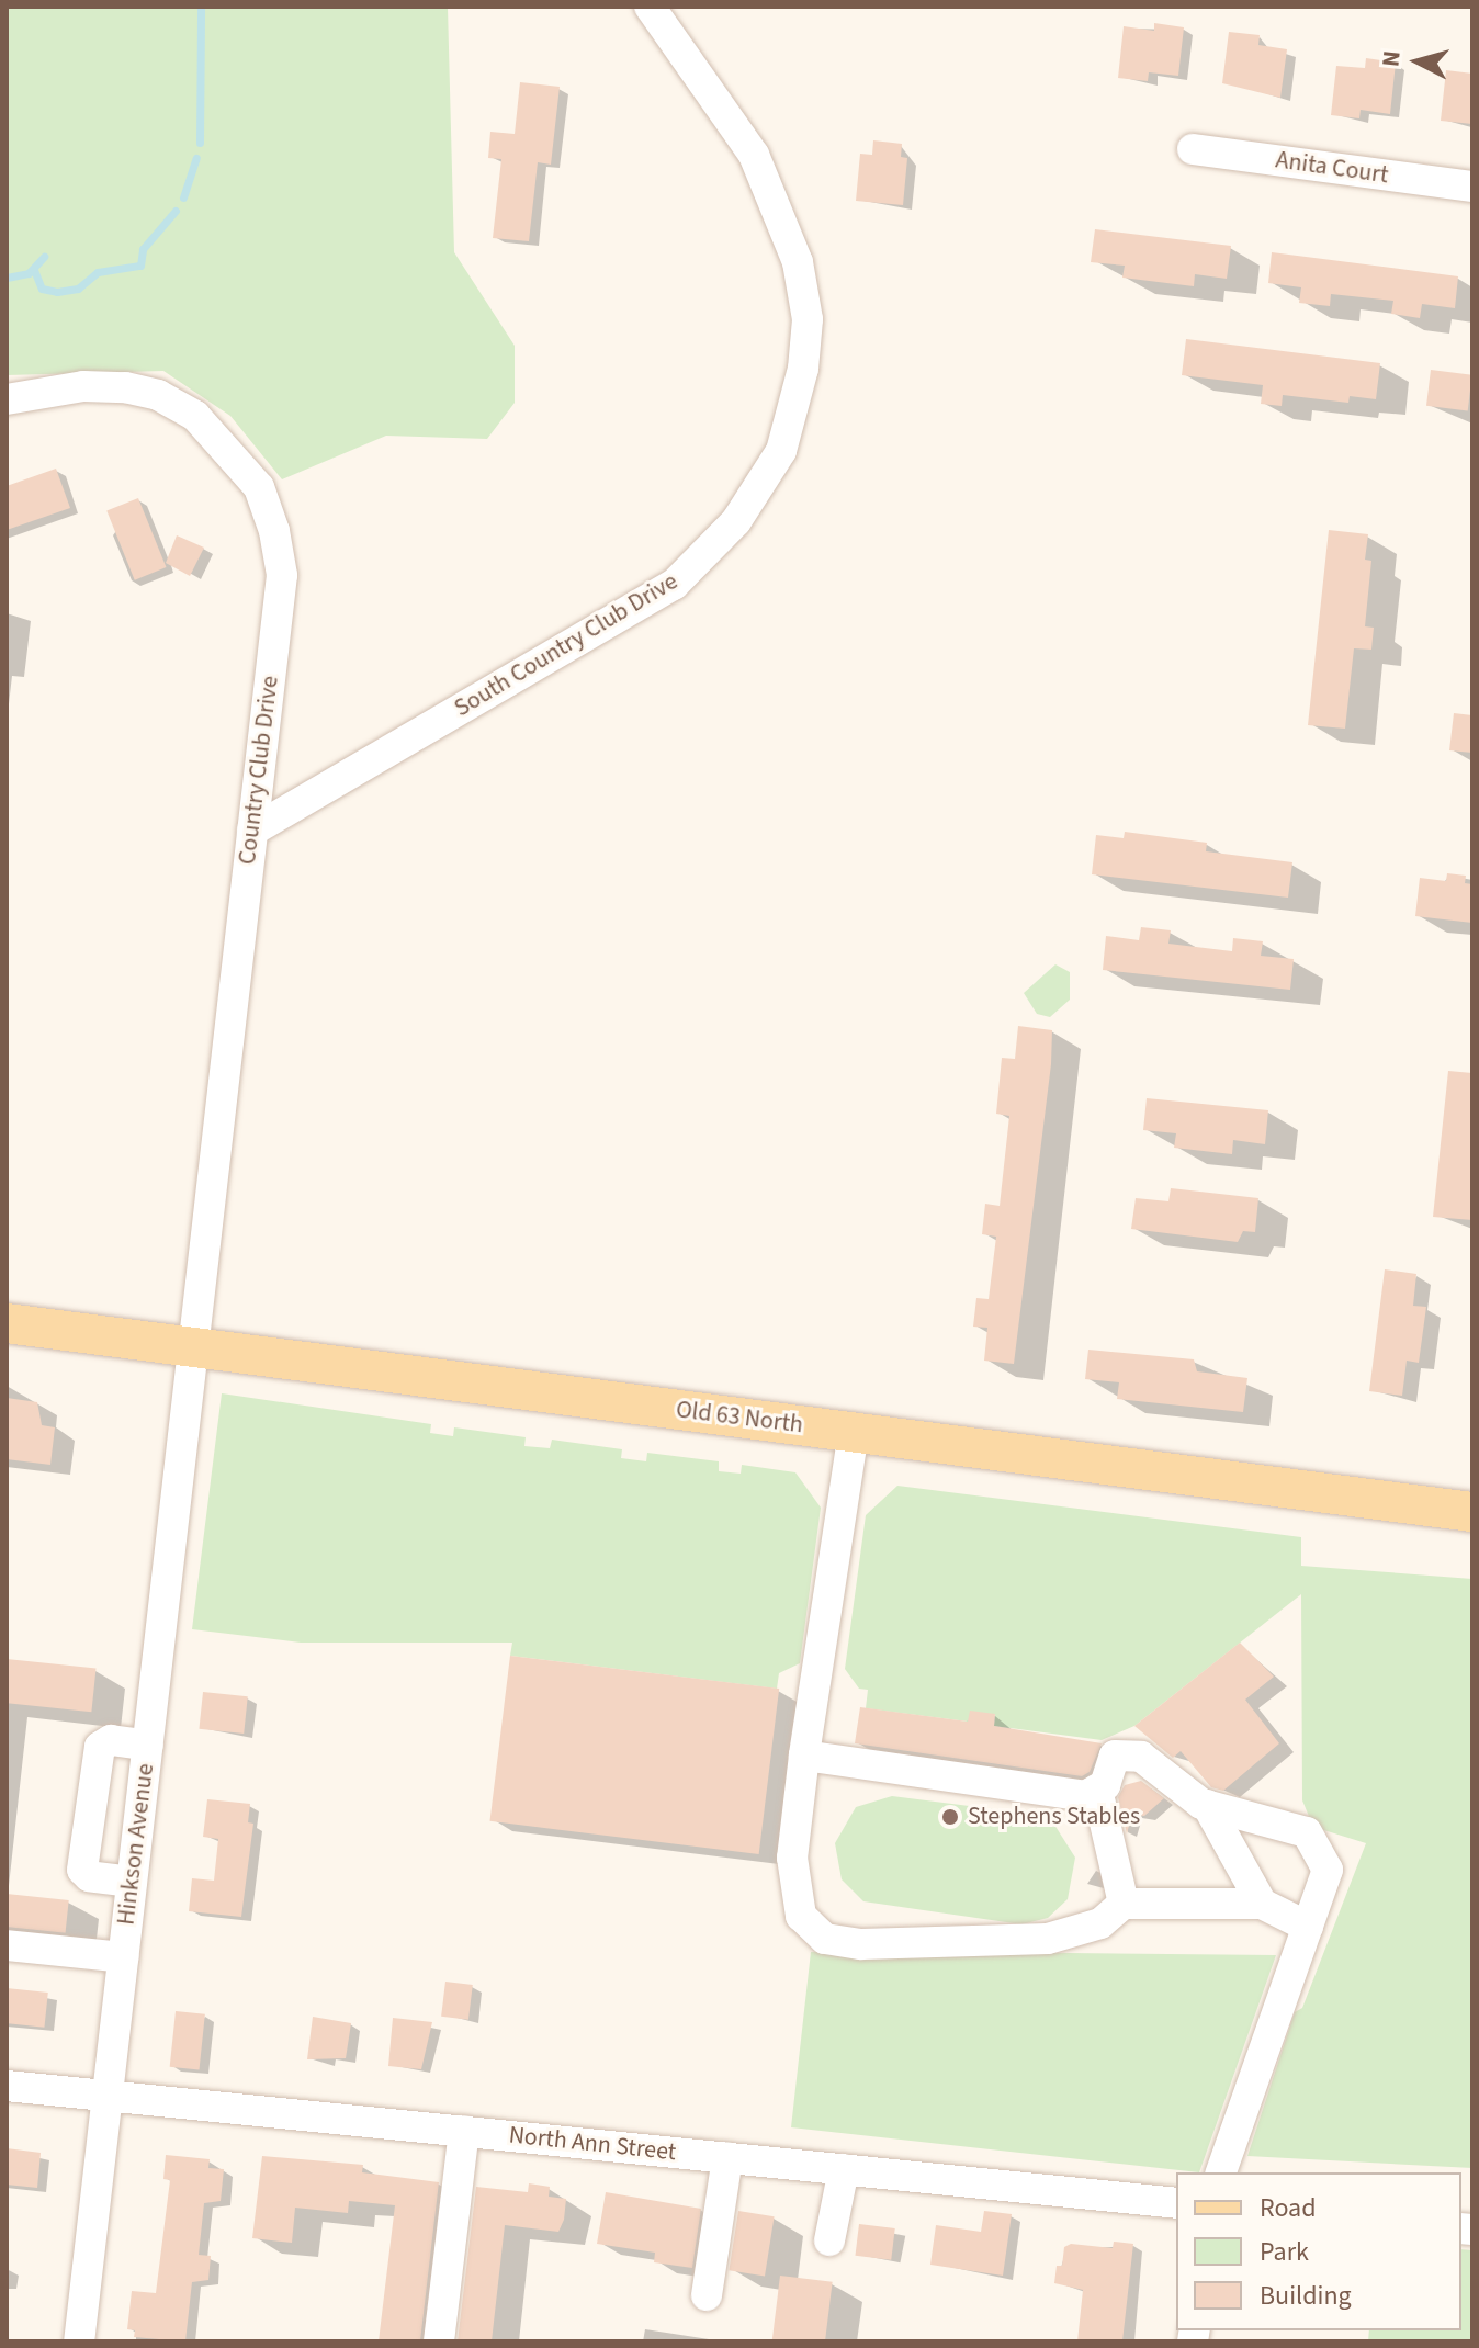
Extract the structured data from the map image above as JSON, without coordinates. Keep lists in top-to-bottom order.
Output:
{
  "streets": {
    "main road": ["Old 63 North"],
    "street": [
      "Anita Court",
      "South Country Club Drive",
      "Country Club Drive",
      "Hinkson Avenue",
      "North Ann Street"
    ]
  },
  "crossings": [
    ["South Country Club Drive", "Country Club Drive"],
    ["Country Club Drive", "Old 63 North"],
    ["Country Club Drive", "Hinkson Avenue"],
    ["Old 63 North", "Hinkson Avenue"],
    ["Hinkson Avenue", "North Ann Street"]
  ],
  "places": ["Stephens Stables"],
  "legend": ["Road", "Park", "Building"],
  "north": "left"
}
